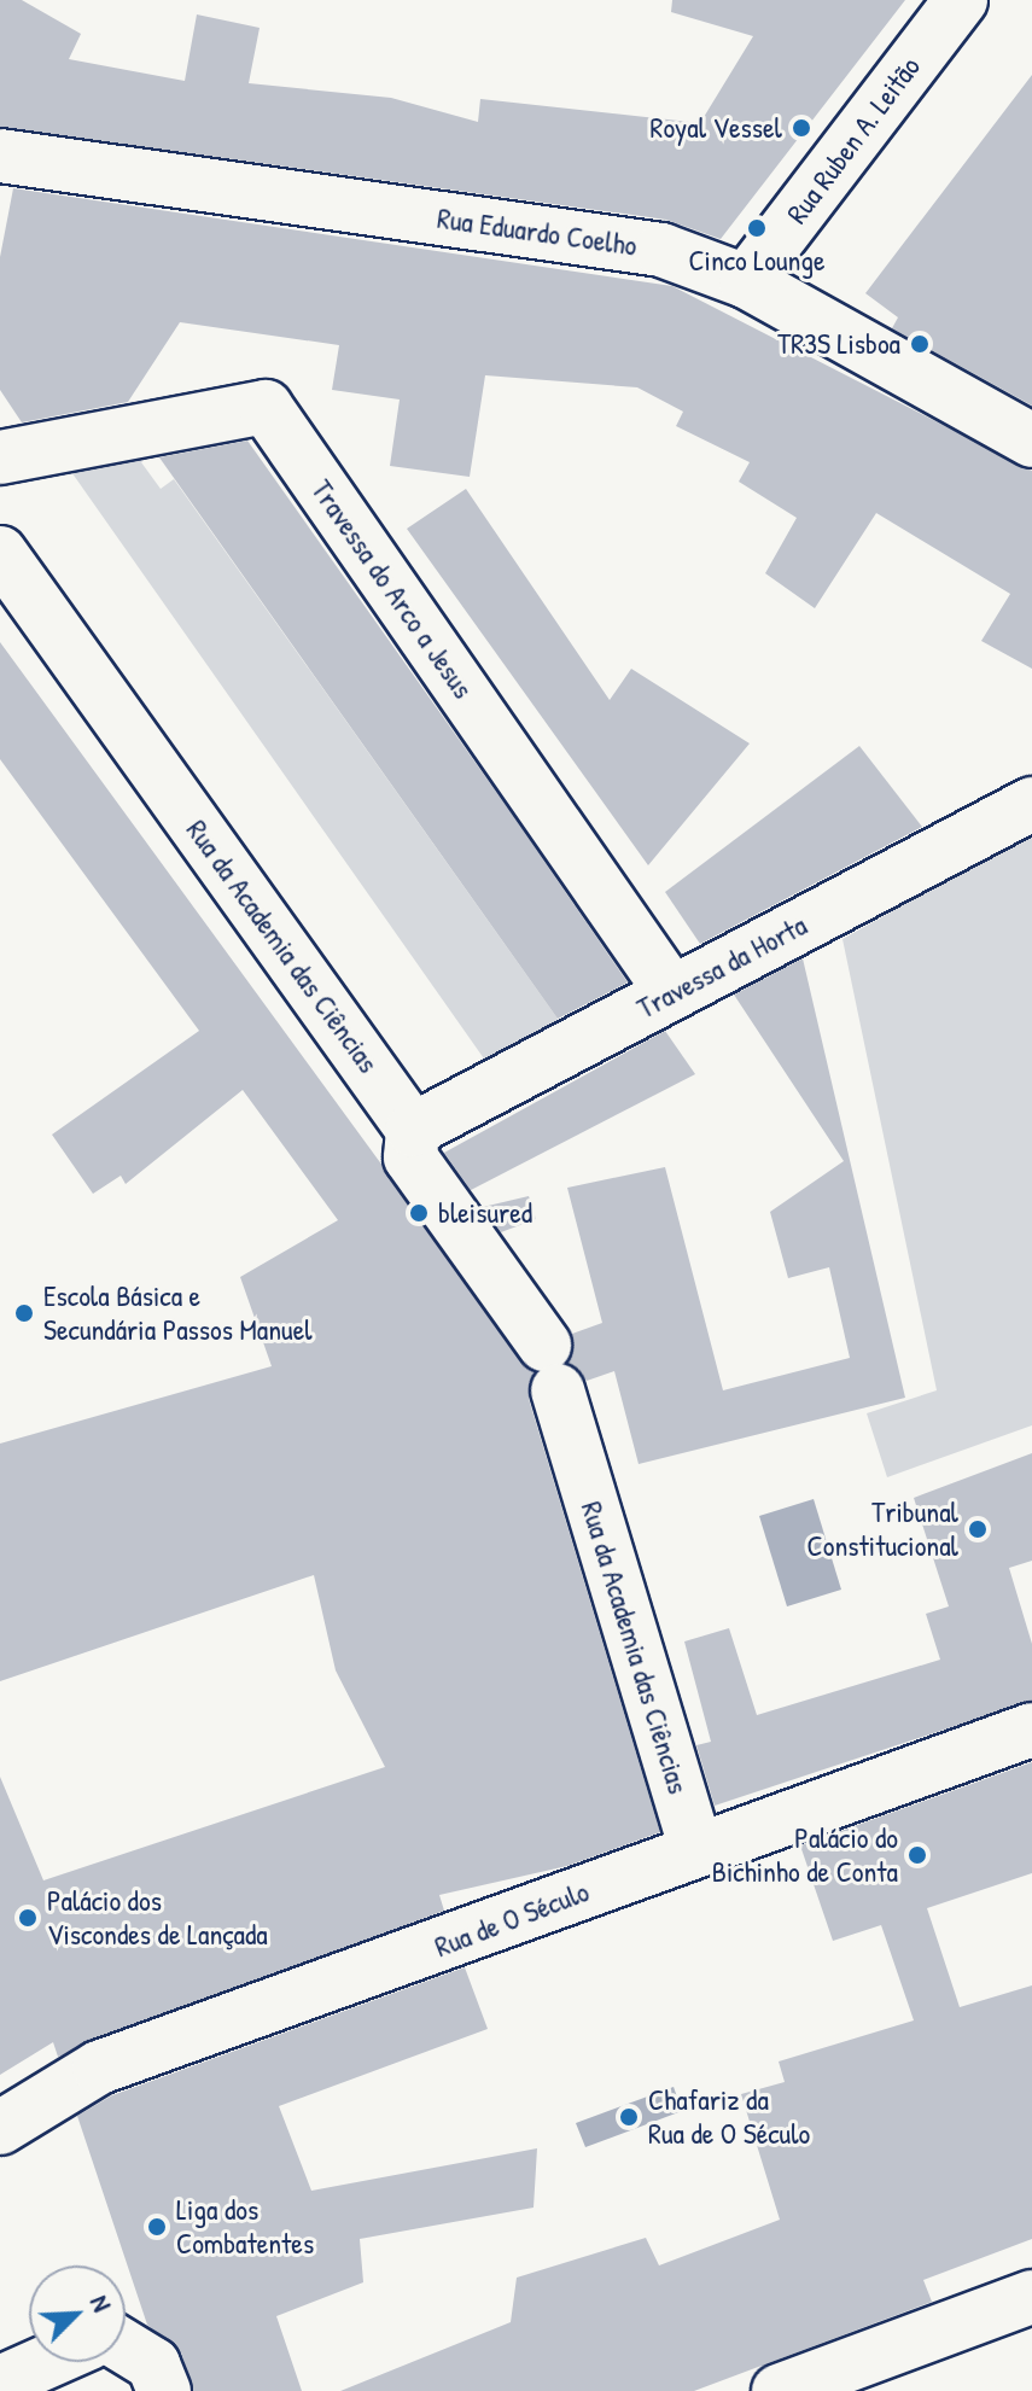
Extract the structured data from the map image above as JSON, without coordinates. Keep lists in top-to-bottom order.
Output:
{
  "streets": {
    "street": [
      "Rua Ruben A. Leitão",
      "Rua Eduardo Coelho",
      "Travessa do Arco a Jesus",
      "Rua da Academia das Ciências",
      "Travessa da Horta",
      "Rua de O Século"
    ]
  },
  "crossings": [
    ["Rua Ruben A. Leitão", "Rua Eduardo Coelho"],
    ["Travessa do Arco a Jesus", "Travessa da Horta"],
    ["Rua da Academia das Ciências", "Travessa da Horta"],
    ["Rua da Academia das Ciências", "Rua de O Século"]
  ],
  "places": [
    "Royal Vessel",
    "Cinco Lounge",
    "TR3S Lisboa",
    "bleisured",
    "Escola Básica e Secundária Passos Manuel",
    "Tribunal Constitucional",
    "Palácio do Bichinho de Conta",
    "Palácio dos Viscondes de Lançada",
    "Chafariz da Rua de O Século",
    "Liga dos Combatentes"
  ],
  "north": "top right"
}
